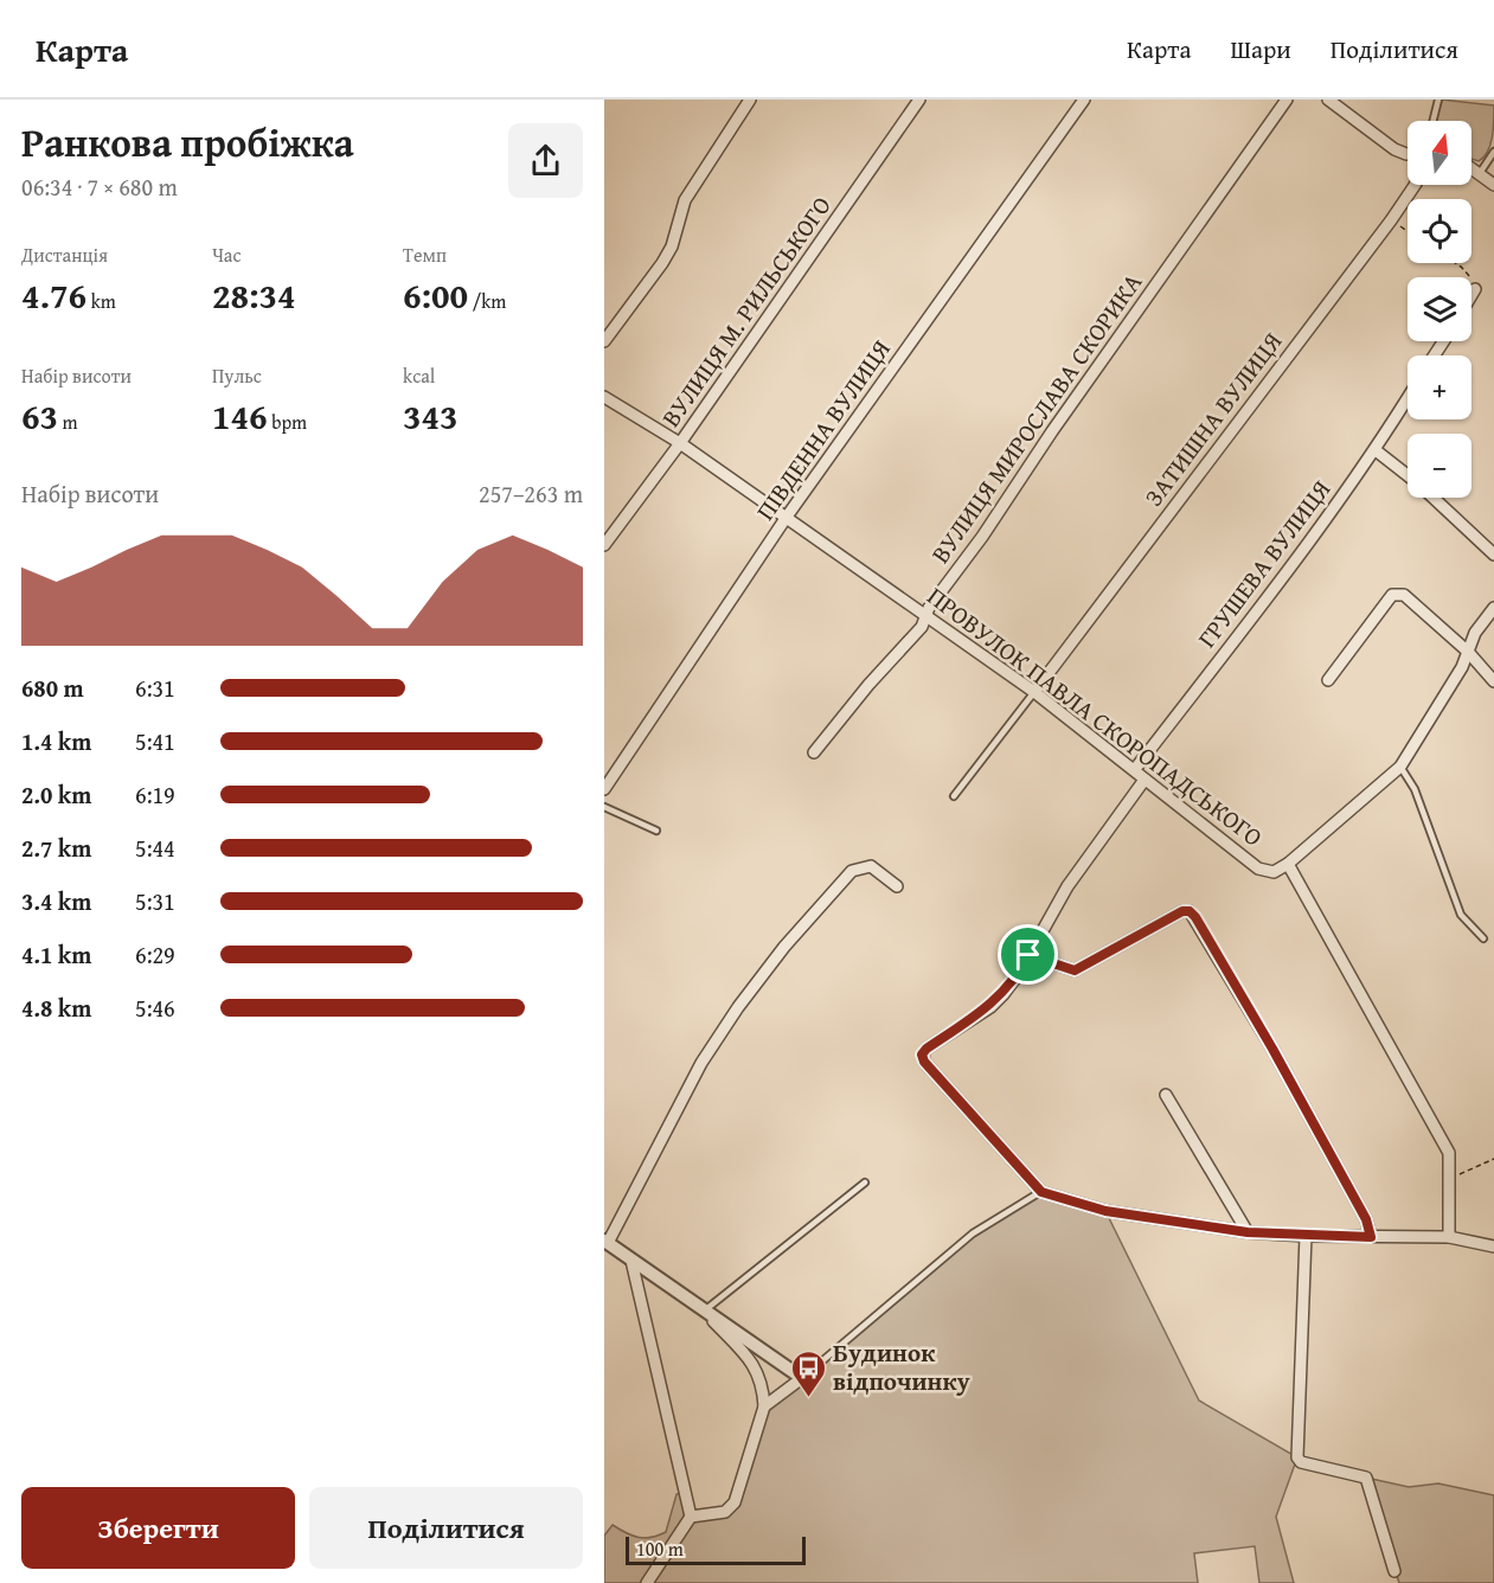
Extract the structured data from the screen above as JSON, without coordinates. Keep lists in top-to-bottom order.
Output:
{
  "streets": {
    "street": [
      "ВУЛИЦЯ М. РИЛЬСЬКОГО",
      "ВУЛИЦЯ МИРОСЛАВА СКОРИКА",
      "ЗАТИШНА ВУЛИЦЯ",
      "ПІВДЕННА ВУЛИЦЯ",
      "ГРУШЕВА ВУЛИЦЯ",
      "ПРОВУЛОК ПАВЛА СКОРОПАДСЬКОГО"
    ]
  },
  "crossings": [
    ["ВУЛИЦЯ М. РИЛЬСЬКОГО", "ПРОВУЛОК ПАВЛА СКОРОПАДСЬКОГО"],
    ["ВУЛИЦЯ МИРОСЛАВА СКОРИКА", "ПРОВУЛОК ПАВЛА СКОРОПАДСЬКОГО"],
    ["ЗАТИШНА ВУЛИЦЯ", "ПРОВУЛОК ПАВЛА СКОРОПАДСЬКОГО"],
    ["ПІВДЕННА ВУЛИЦЯ", "ПРОВУЛОК ПАВЛА СКОРОПАДСЬКОГО"],
    ["ГРУШЕВА ВУЛИЦЯ", "ПРОВУЛОК ПАВЛА СКОРОПАДСЬКОГО"]
  ],
  "places": {
    "bus stop": ["Будинок відпочинку"]
  },
  "scale_bar": "100 m",
  "north": "top",
  "page": {
    "header": "Карта",
    "nav": ["Карта", "Шари", "Поділитися"],
    "heading": ["Ранкова пробіжка", "06:34 · 7 × 680 m"],
    "map_buttons": ["+", "−"],
    "stats": [
      ["Дистанція", "4.76 km"],
      ["Час", "28:34"],
      ["Темп", "6:00 /km"],
      ["Набір висоти", "63 m"],
      ["Пульс", "146 bpm"],
      ["kcal", "343"]
    ],
    "chart": ["Набір висоти", "257–263 m"],
    "list": [
      {
        "name": "680 m",
        "note": "6:31"
      },
      {
        "name": "1.4 km",
        "note": "5:41"
      },
      {
        "name": "2.0 km",
        "note": "6:19"
      },
      {
        "name": "2.7 km",
        "note": "5:44"
      },
      {
        "name": "3.4 km",
        "note": "5:31"
      },
      {
        "name": "4.1 km",
        "note": "6:29"
      },
      {
        "name": "4.8 km",
        "note": "5:46"
      }
    ],
    "buttons": ["Зберегти", "Поділитися"],
    "scale": "100 m"
  }
}
